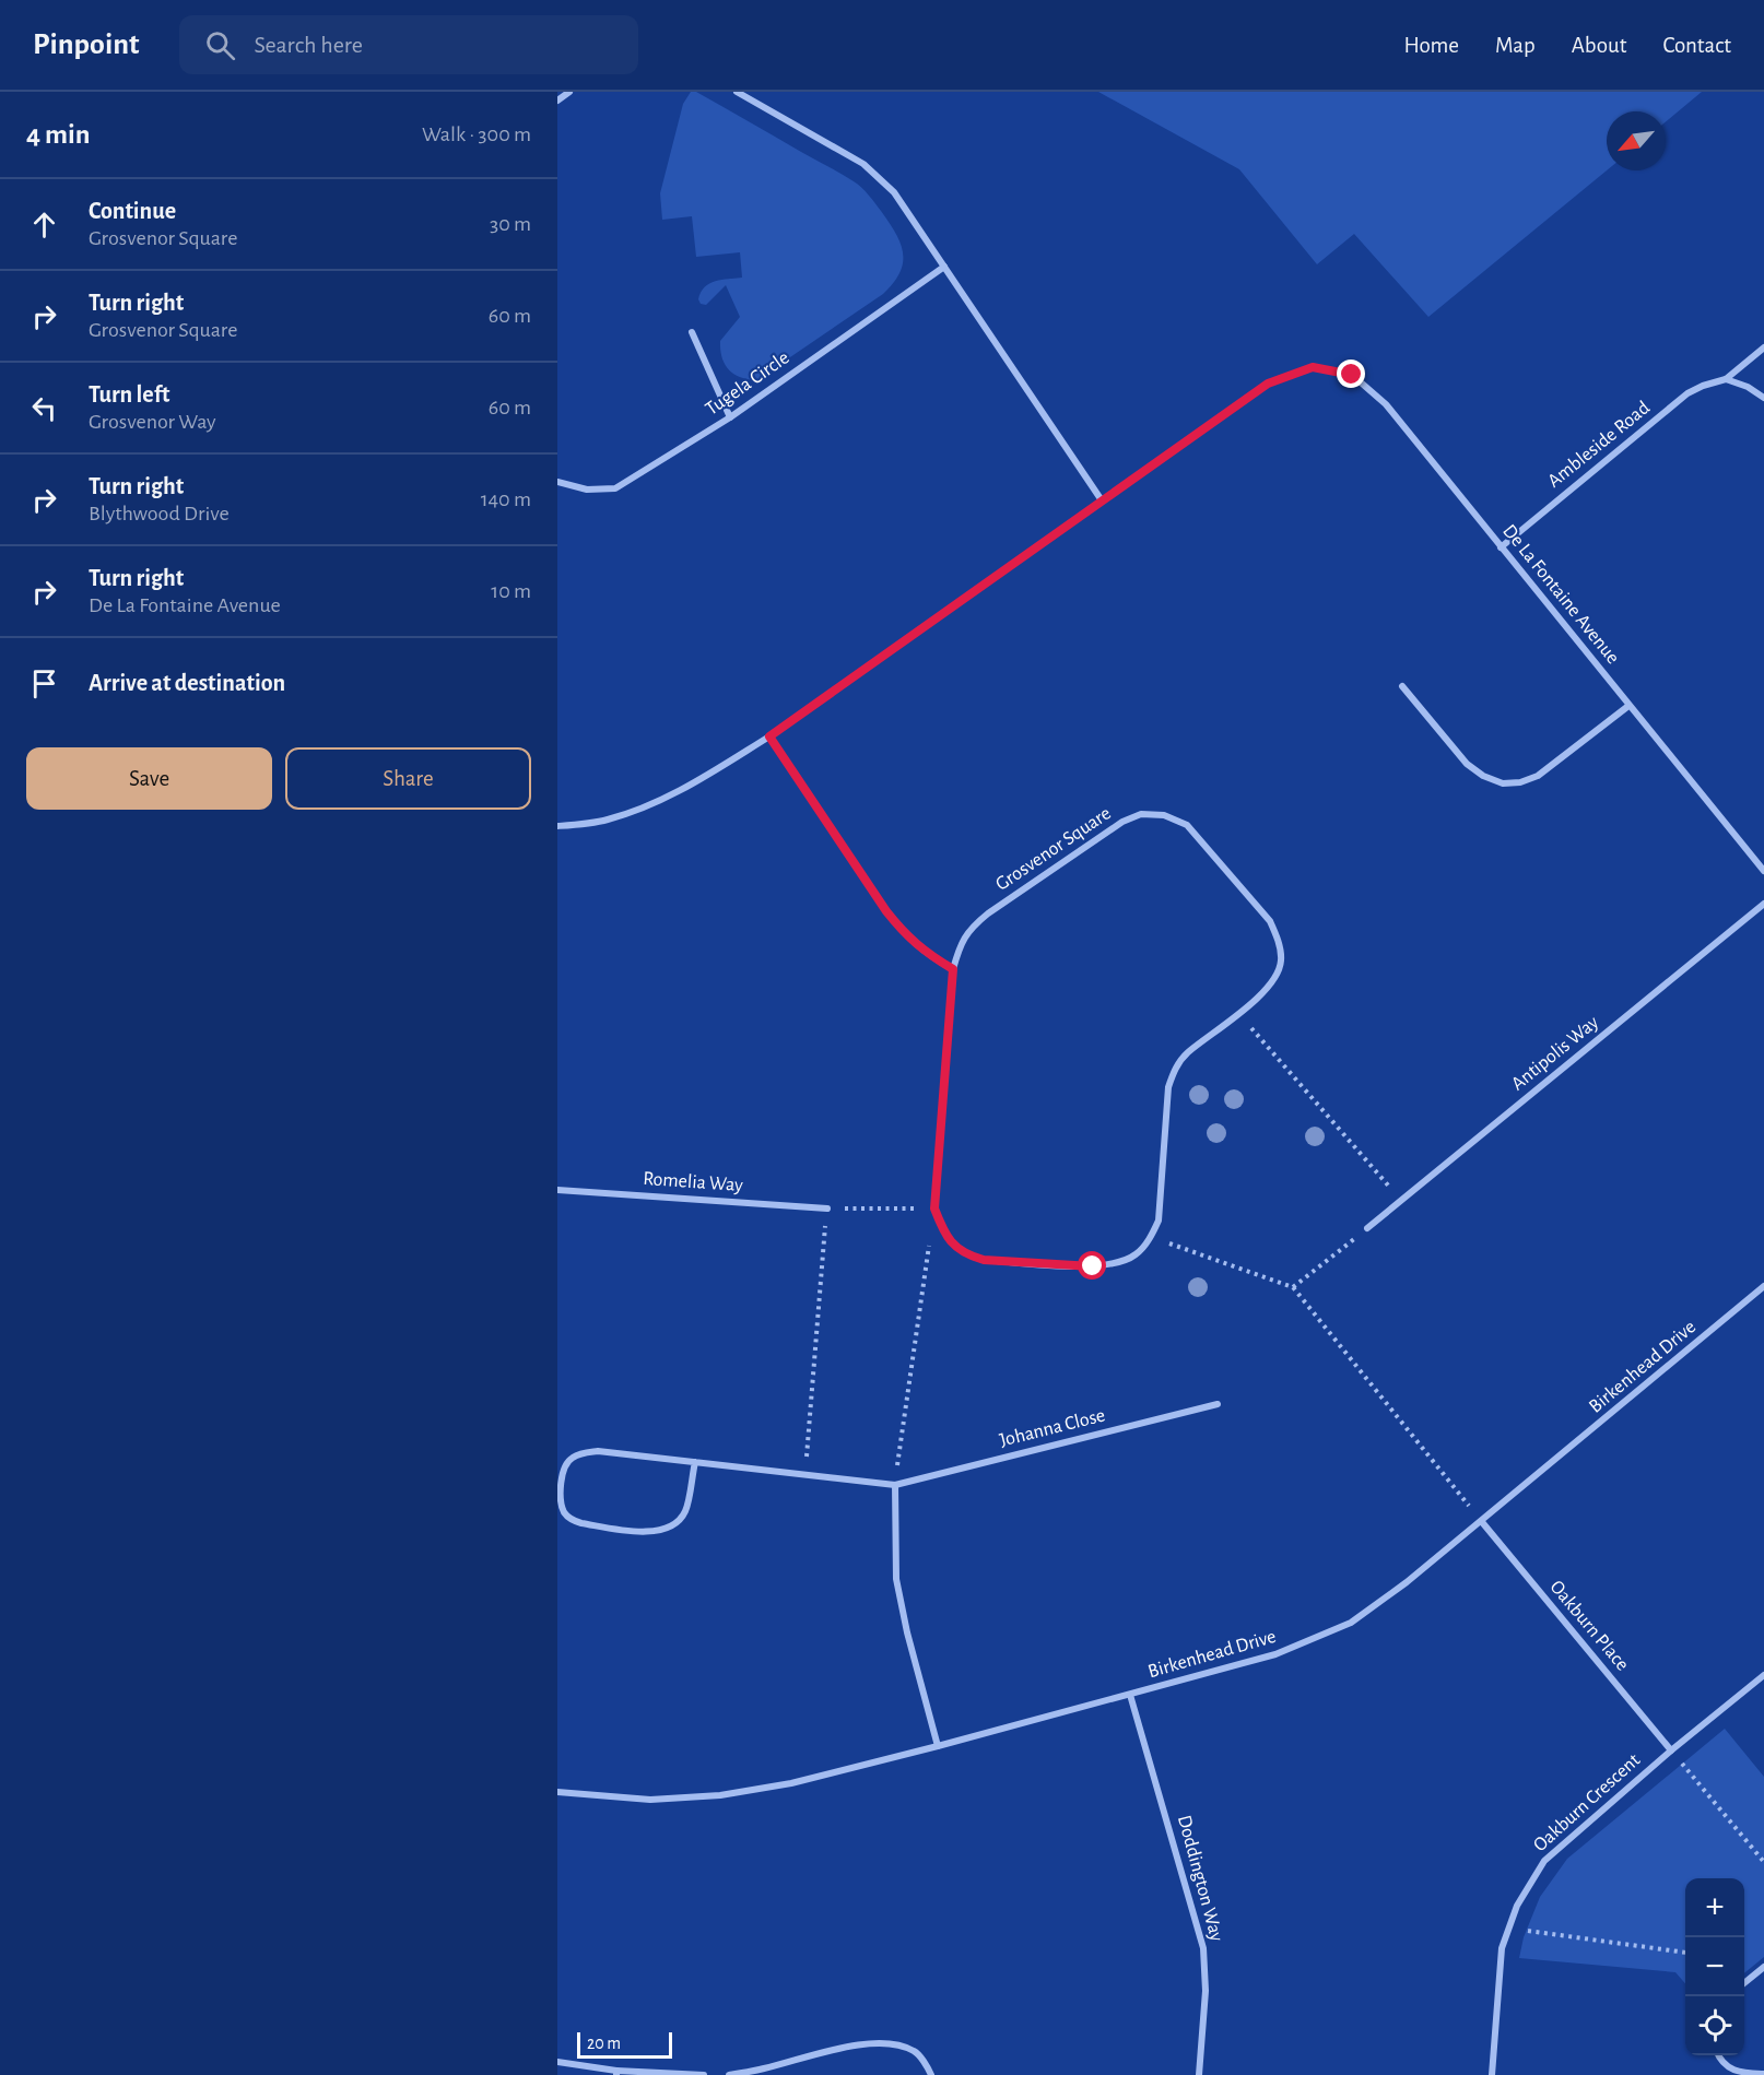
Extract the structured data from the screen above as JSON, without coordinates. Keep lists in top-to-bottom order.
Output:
{
  "streets": {
    "street": [
      "Tugela Circle",
      "Ambleside Road",
      "De La Fontaine Avenue",
      "Grosvenor Square",
      "Antipolis Way",
      "Romelia Way",
      "Birkenhead Drive",
      "Johanna Close",
      "Oakburn Place",
      "Oakburn Crescent",
      "Doddington Way"
    ]
  },
  "crossings": [
    ["Ambleside Road", "De La Fontaine Avenue"],
    ["Birkenhead Drive", "Oakburn Place"],
    ["Birkenhead Drive", "Doddington Way"],
    ["Oakburn Place", "Oakburn Crescent"]
  ],
  "scale_bar": "20 m",
  "north": "bottom left",
  "page": {
    "header": "Pinpoint",
    "search": "Search here",
    "nav": [
      "Home",
      "Map",
      "About",
      "Contact"
    ],
    "heading": ["4 min", "Walk · 300 m"],
    "list": [
      ["Continue", "Grosvenor Square", "30 m"],
      ["Turn right", "Grosvenor Square", "60 m"],
      ["Turn left", "Grosvenor Way", "60 m"],
      ["Turn right", "Blythwood Drive", "140 m"],
      ["Turn right", "De La Fontaine Avenue", "10 m"],
      "Arrive at destination"
    ],
    "buttons": ["Save", "Share"],
    "map_buttons": ["+", "−"],
    "scale": "20 m"
  }
}
